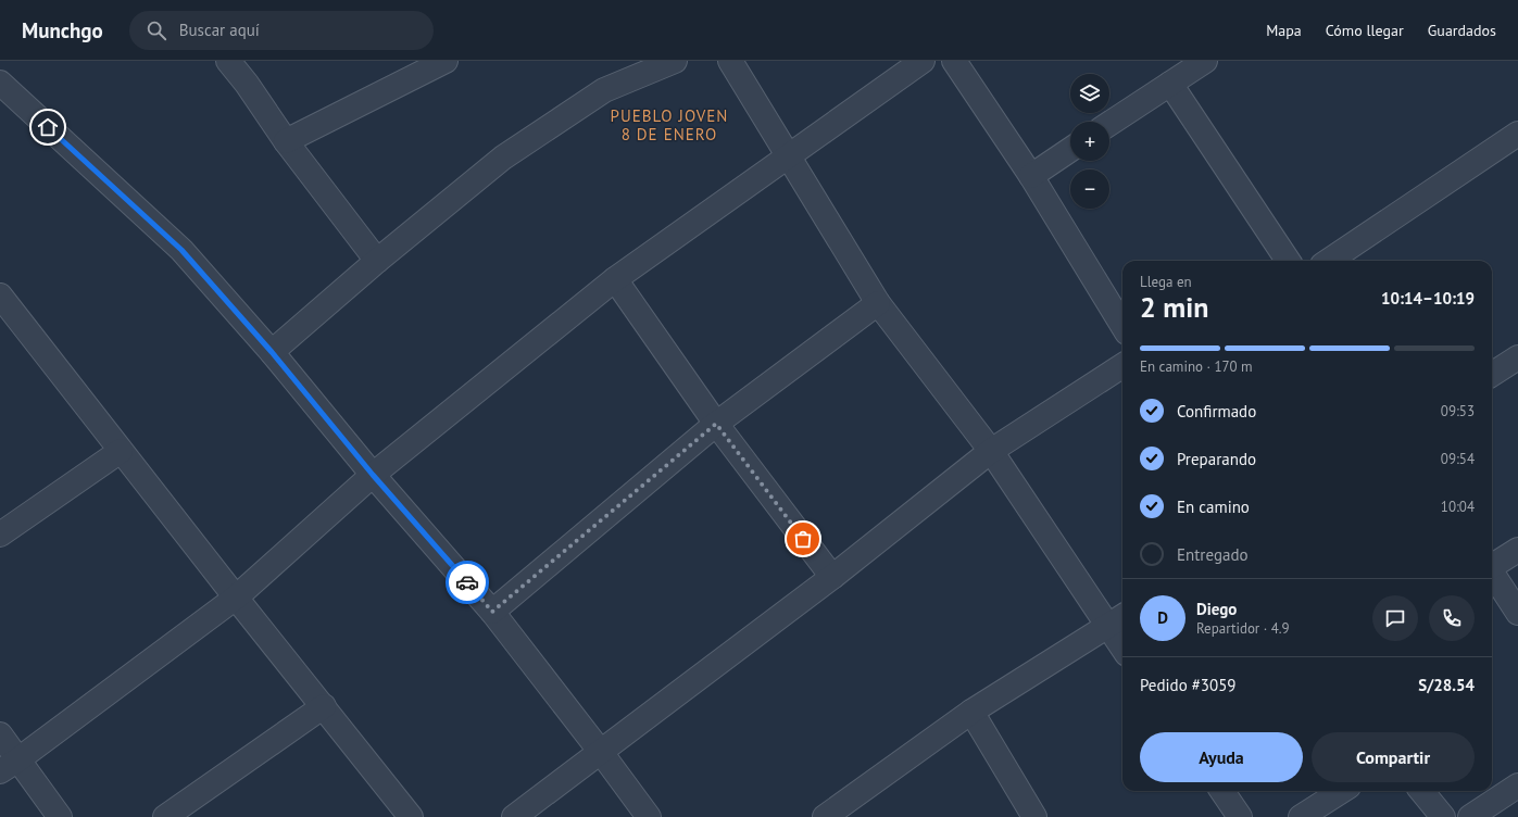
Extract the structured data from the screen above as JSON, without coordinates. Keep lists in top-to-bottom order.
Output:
{
  "districts": ["PUEBLO JOVEN 8 DE ENERO"],
  "page": {
    "header": "Munchgo",
    "search": "Buscar aquí",
    "nav": ["Mapa", "Cómo llegar", "Guardados"],
    "map_buttons": ["+", "−"],
    "heading": ["2 min", "Llega en", "10:14–10:19"],
    "panel": [
      "Diego",
      "Repartidor · 4.9",
      "Pedido #3059",
      "S/28.54"
    ],
    "bar": "En camino · 170 m",
    "list": [
      ["Confirmado", "09:53"],
      ["Preparando", "09:54"],
      ["En camino", "10:04"],
      "Entregado"
    ],
    "round": "D",
    "buttons": ["Ayuda", "Compartir"]
  }
}
